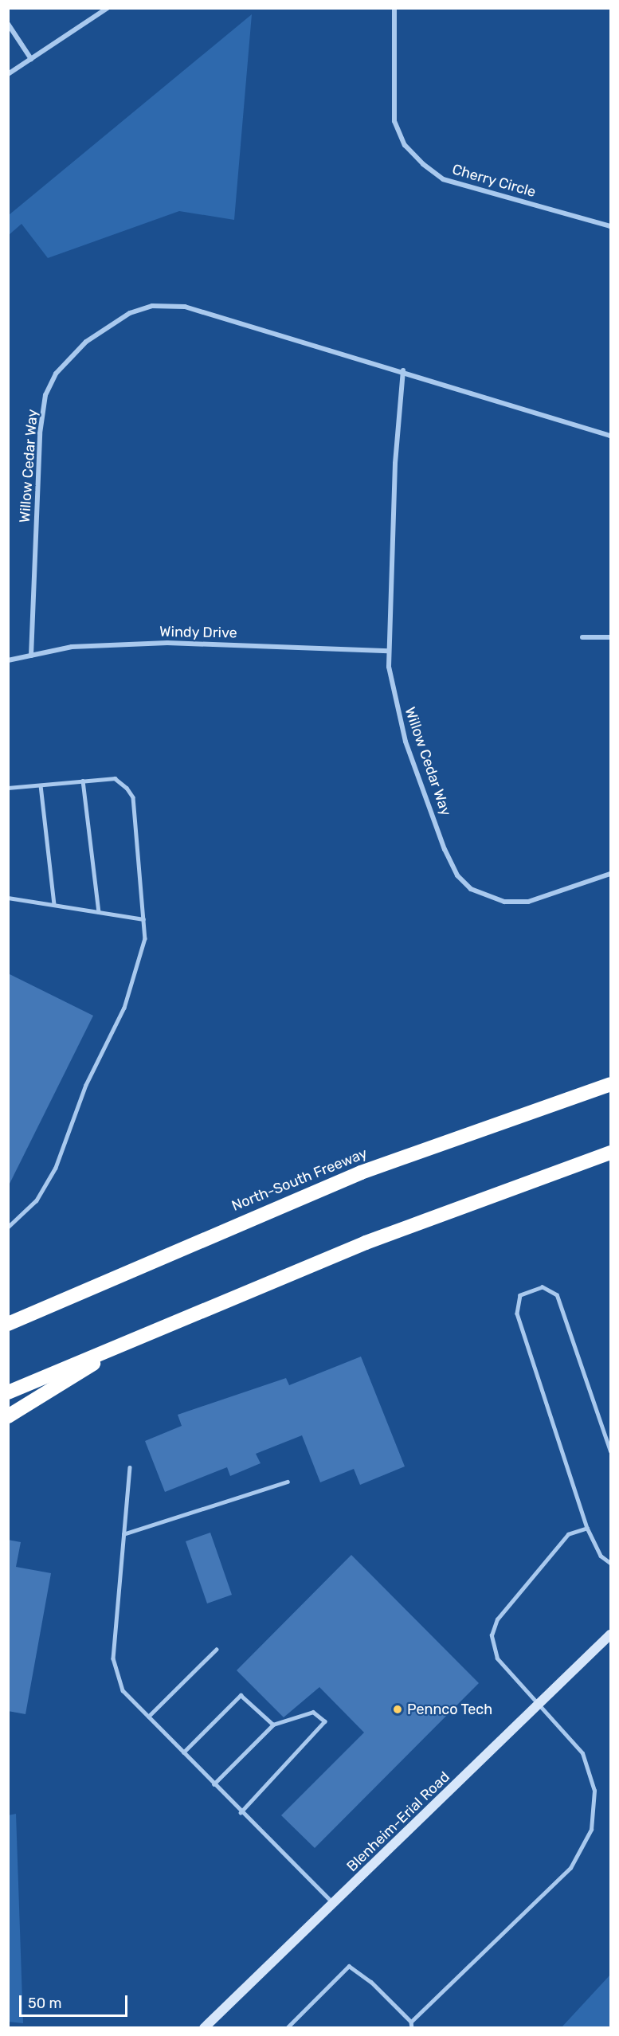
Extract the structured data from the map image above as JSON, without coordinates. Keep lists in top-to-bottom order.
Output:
{
  "streets": {
    "highway": ["North-South Freeway"],
    "main road": ["Blenheim-Erial Road"],
    "street": ["Cherry Circle", "Willow Cedar Way", "Windy Drive"]
  },
  "crossings": [
    ["Willow Cedar Way", "Windy Drive"]
  ],
  "places": ["Pennco Tech"],
  "scale_bar": "50 m"
}
